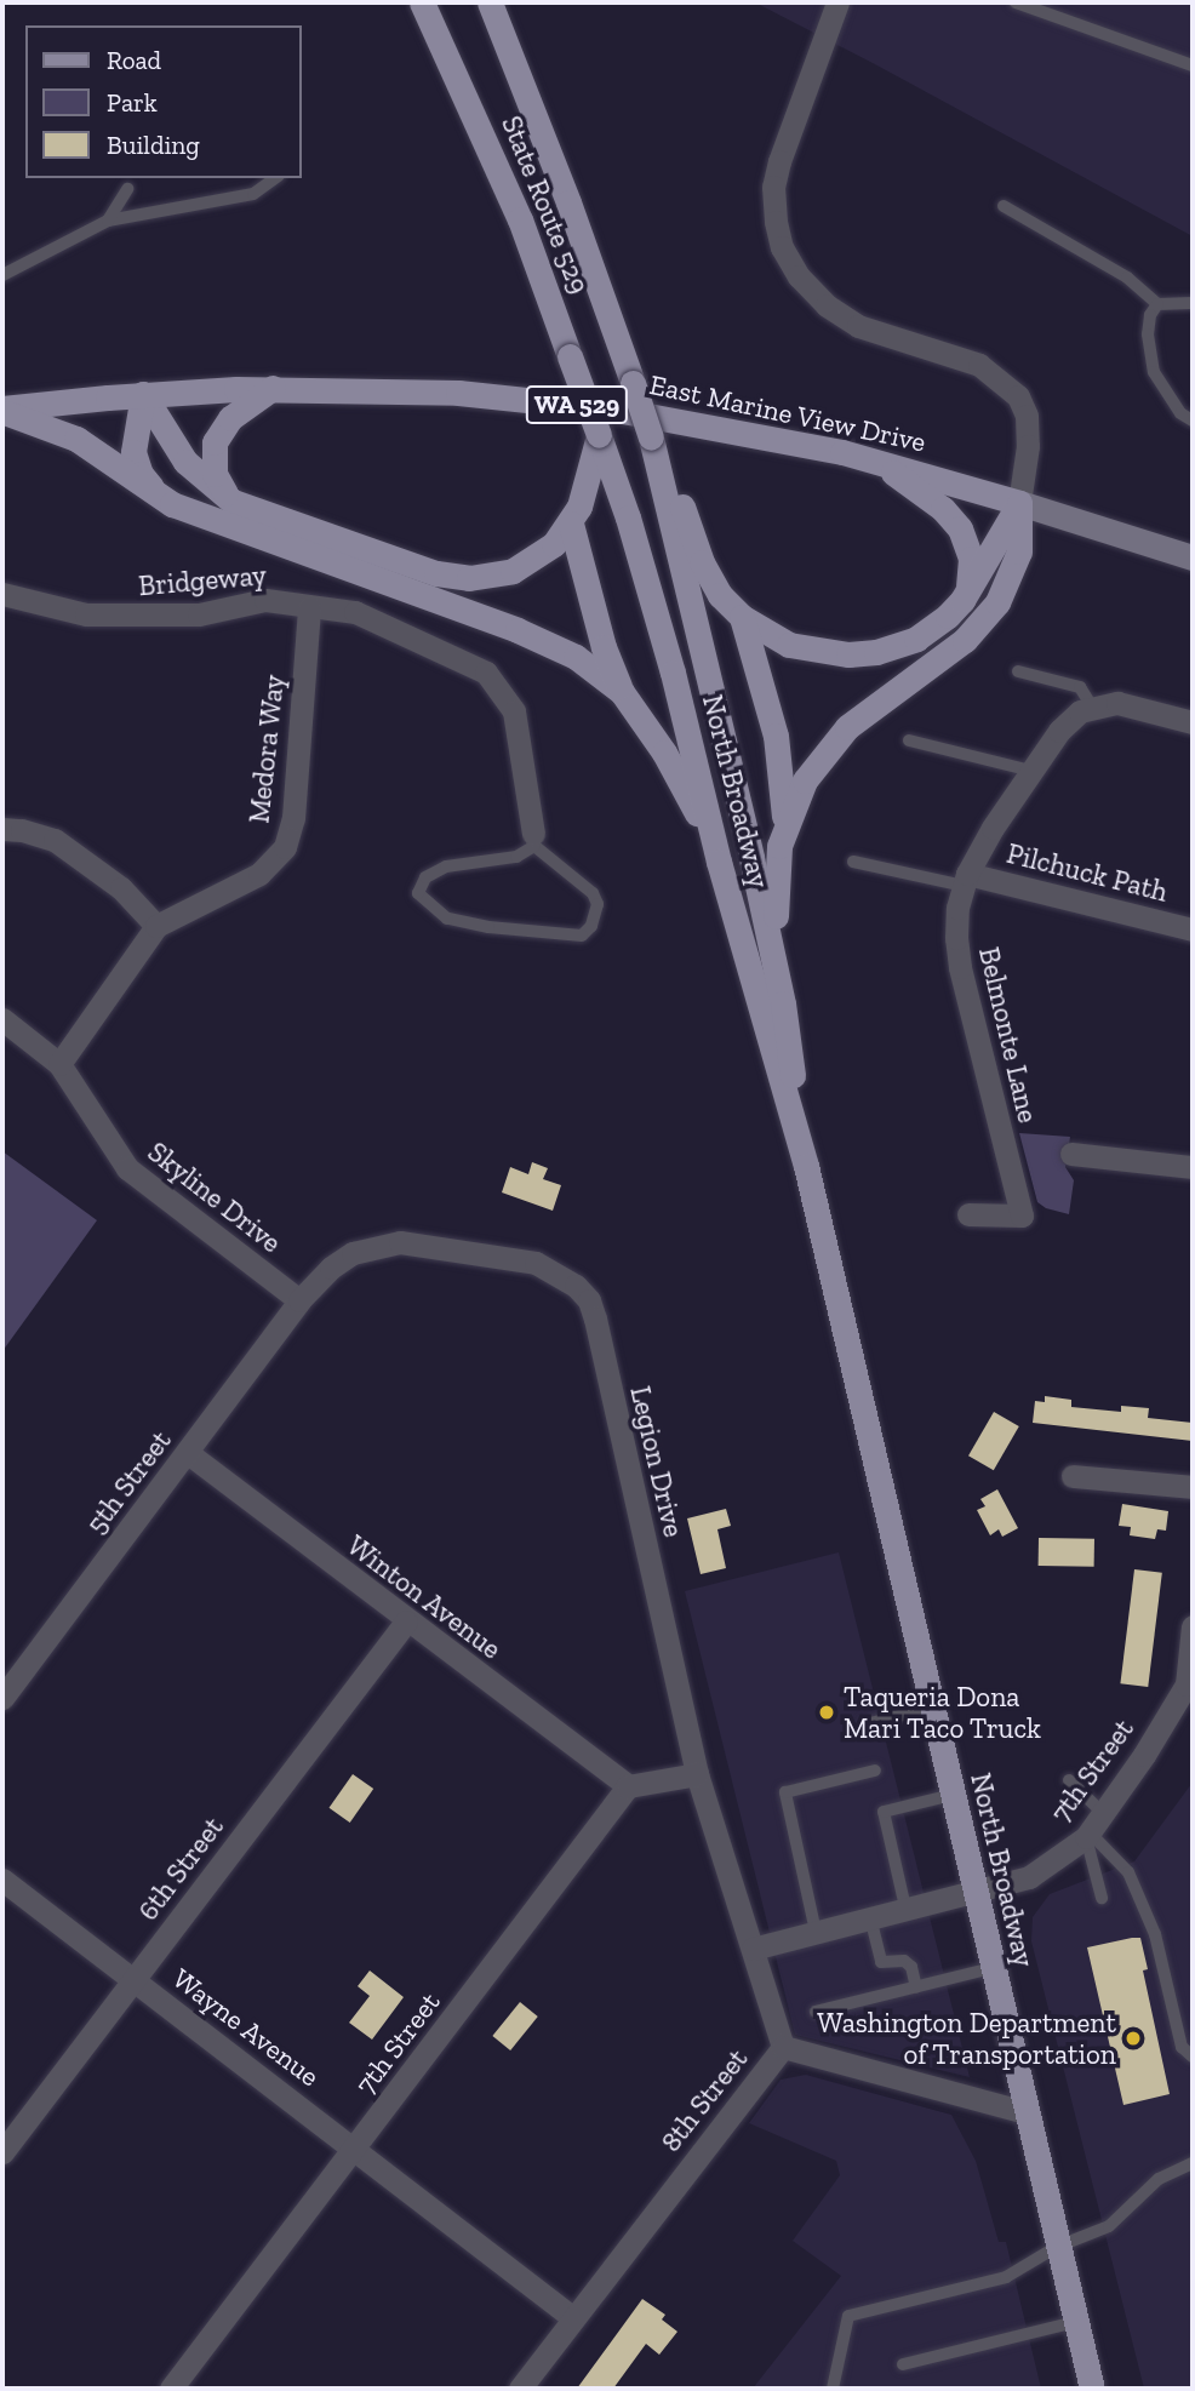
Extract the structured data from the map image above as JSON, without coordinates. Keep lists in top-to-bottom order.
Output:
{
  "streets": {
    "main road": [
      "State Route 529",
      "WA 529",
      "East Marine View Drive",
      "North Broadway"
    ],
    "street": [
      "Bridgeway",
      "Medora Way",
      "Pilchuck Path",
      "Belmonte Lane",
      "Skyline Drive",
      "Legion Drive",
      "5th Street",
      "Winton Avenue",
      "7th Street",
      "6th Street",
      "Wayne Avenue",
      "8th Street"
    ]
  },
  "crossings": [
    ["State Route 529", "WA 529"],
    ["State Route 529", "North Broadway"],
    ["WA 529", "East Marine View Drive"],
    ["WA 529", "North Broadway"],
    ["Bridgeway", "Medora Way"],
    ["Medora Way", "Skyline Drive"],
    ["North Broadway", "7th Street"],
    ["North Broadway", "8th Street"],
    ["Pilchuck Path", "Belmonte Lane"],
    ["Skyline Drive", "Legion Drive"],
    ["Skyline Drive", "5th Street"],
    ["Legion Drive", "5th Street"],
    ["Legion Drive", "8th Street"],
    ["5th Street", "Winton Avenue"],
    ["Winton Avenue", "7th Street"],
    ["Winton Avenue", "6th Street"],
    ["7th Street", "Wayne Avenue"],
    ["6th Street", "Wayne Avenue"],
    ["Wayne Avenue", "8th Street"]
  ],
  "places": ["Taqueria Dona Mari Taco Truck", "Washington Department of Transportation"],
  "legend": ["Road", "Park", "Building"]
}
